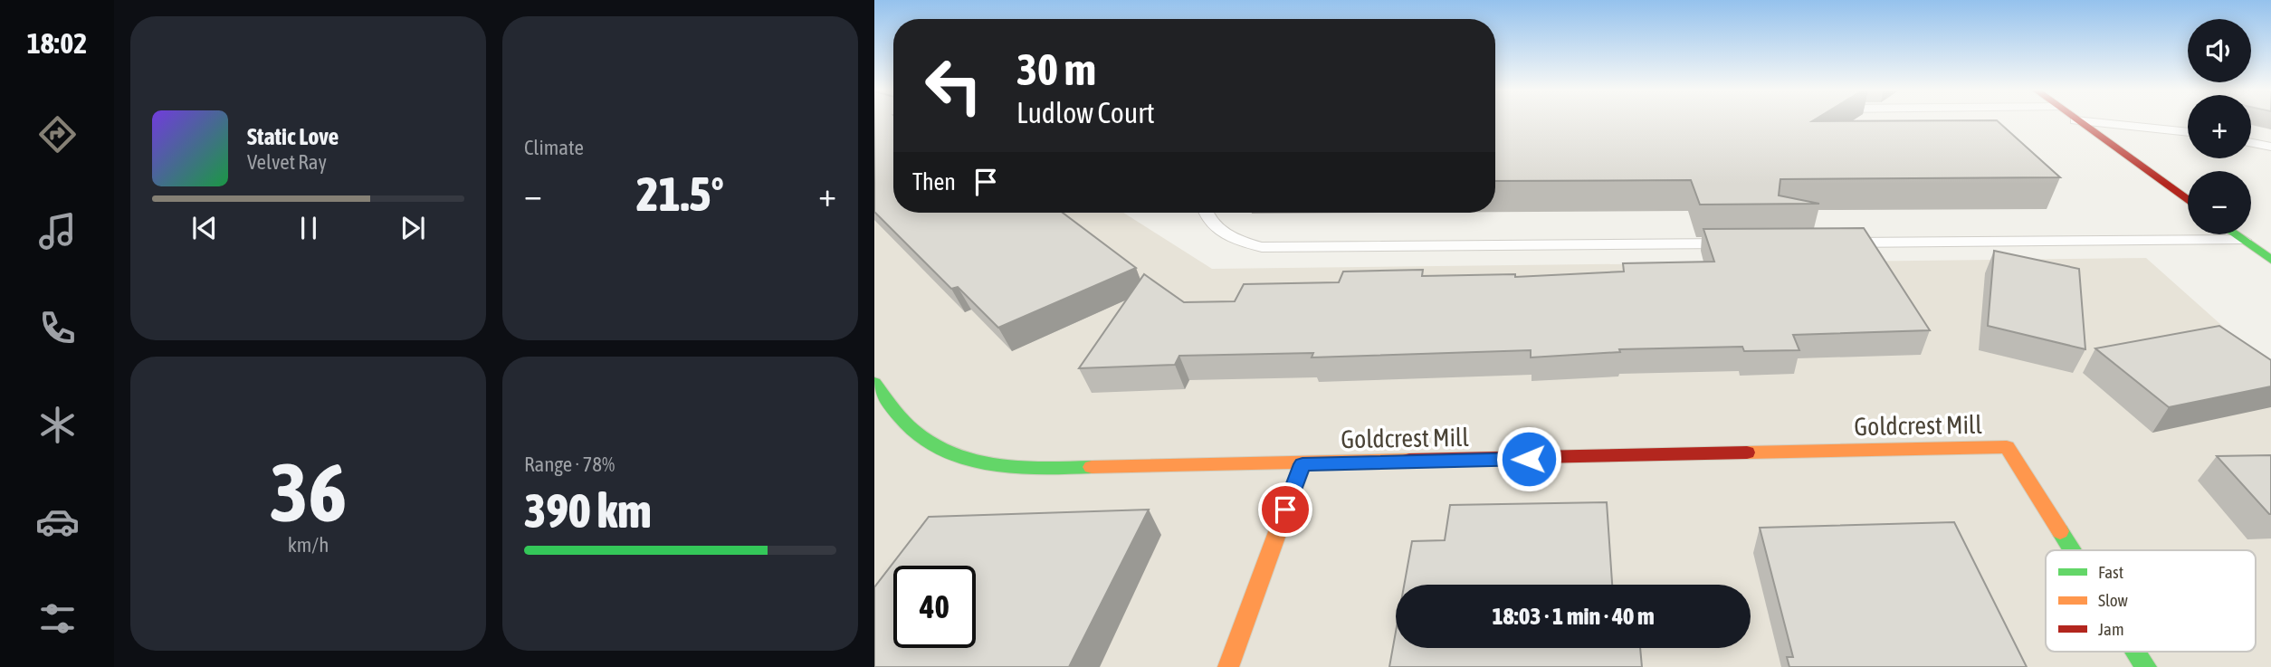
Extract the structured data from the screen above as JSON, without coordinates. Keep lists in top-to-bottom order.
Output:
{
  "streets": {
    "street": ["Goldcrest Mill"]
  },
  "legend": ["Fast", "Slow", "Jam"],
  "page": {
    "tabs": "18:02",
    "tile": [
      "Climate",
      ["36", "km/h"],
      ["Range · 78%", "390 km"]
    ],
    "map_buttons": ["+", "−"],
    "turn": ["30 m", "Ludlow Court"],
    "song": ["Static Love", "Velvet Ray"],
    "then": "Then",
    "heat": ["−", "21.5°", "+"],
    "limit": "40",
    "trip": "18:03 · 1 min · 40 m"
  }
}
